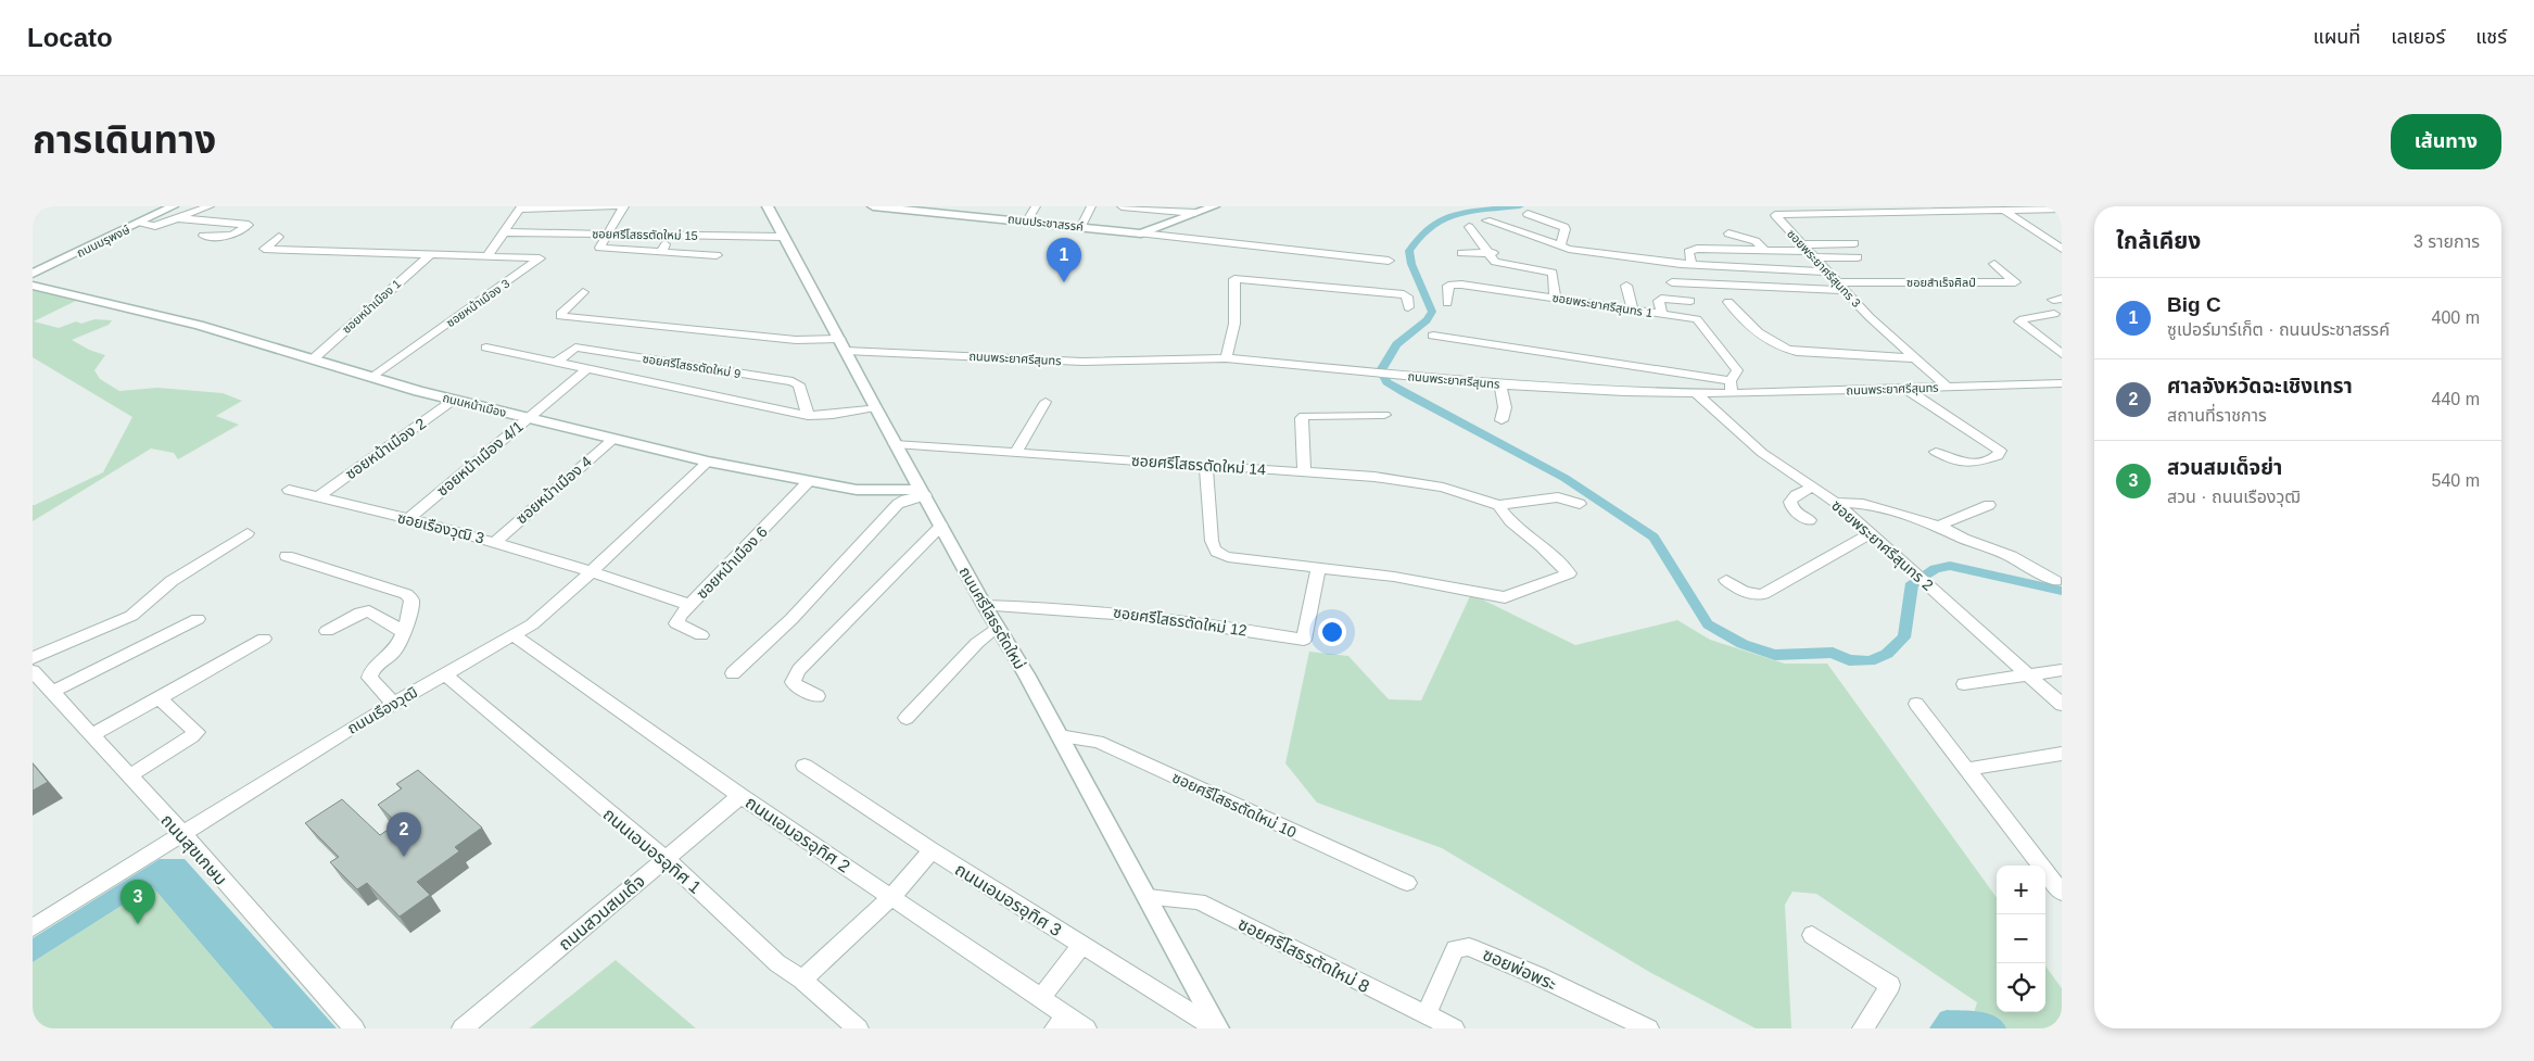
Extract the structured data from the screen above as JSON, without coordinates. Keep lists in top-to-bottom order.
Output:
{
  "streets": {
    "street": [
      "ถนนประชาสรรค์",
      "ซอยศรีโสธรตัดใหม่ 15",
      "ถนนมรุพงษ์",
      "ซอยพระยาศรีสุนทร 3",
      "ซอยสำเร็จศิลป์",
      "ซอยหน้าเมือง 3",
      "ซอยพระยาศรีสุนทร 1",
      "ซอยหน้าเมือง 1",
      "ถนนพระยาศรีสุนทร",
      "ซอยศรีโสธรตัดใหม่ 9",
      "ถนนหน้าเมือง",
      "ซอยหน้าเมือง 2",
      "ซอยหน้าเมือง 4/1",
      "ซอยศรีโสธรตัดใหม่ 14",
      "ซอยหน้าเมือง 4",
      "ซอยเรืองวุฒิ 3",
      "ซอยพระยาศรีสุนทร 2",
      "ซอยหน้าเมือง 6",
      "ถนนศรีโสธรตัดใหม่",
      "ซอยศรีโสธรตัดใหม่ 12",
      "ถนนเรืองวุฒิ",
      "ซอยศรีโสธรตัดใหม่ 10",
      "ถนนเอมอรอุทิศ 2",
      "ถนนสุขเกษม",
      "ถนนเอมอรอุทิศ 1",
      "ถนนเอมอรอุทิศ 3",
      "ถนนสวนสมเด็จ",
      "ซอยศรีโสธรตัดใหม่ 8",
      "ซอยพ่อพระ"
    ]
  },
  "crossings": [
    ["ซอยศรีโสธรตัดใหม่ 15", "ถนนศรีโสธรตัดใหม่"],
    ["ซอยพระยาศรีสุนทร 3", "ซอยสำเร็จศิลป์"],
    ["ซอยพระยาศรีสุนทร 3", "ถนนพระยาศรีสุนทร"],
    ["ซอยหน้าเมือง 3", "ซอยหน้าเมือง 1"],
    ["ซอยหน้าเมือง 3", "ถนนหน้าเมือง"],
    ["ซอยพระยาศรีสุนทร 1", "ถนนพระยาศรีสุนทร"],
    ["ซอยหน้าเมือง 1", "ถนนหน้าเมือง"],
    ["ถนนพระยาศรีสุนทร", "ซอยพระยาศรีสุนทร 2"],
    ["ถนนพระยาศรีสุนทร", "ถนนศรีโสธรตัดใหม่"],
    ["ซอยศรีโสธรตัดใหม่ 9", "ซอยหน้าเมือง 4/1"],
    ["ซอยศรีโสธรตัดใหม่ 9", "ถนนศรีโสธรตัดใหม่"],
    ["ถนนหน้าเมือง", "ซอยหน้าเมือง 2"],
    ["ถนนหน้าเมือง", "ซอยหน้าเมือง 4/1"],
    ["ถนนหน้าเมือง", "ซอยหน้าเมือง 4"],
    ["ถนนหน้าเมือง", "ซอยหน้าเมือง 6"],
    ["ถนนหน้าเมือง", "ถนนศรีโสธรตัดใหม่"],
    ["ถนนหน้าเมือง", "ถนนเรืองวุฒิ"],
    ["ซอยหน้าเมือง 2", "ซอยเรืองวุฒิ 3"],
    ["ซอยหน้าเมือง 4/1", "ซอยเรืองวุฒิ 3"],
    ["ซอยศรีโสธรตัดใหม่ 14", "ถนนศรีโสธรตัดใหม่"],
    ["ซอยหน้าเมือง 4", "ซอยเรืองวุฒิ 3"],
    ["ซอยเรืองวุฒิ 3", "ซอยหน้าเมือง 6"],
    ["ซอยเรืองวุฒิ 3", "ถนนเรืองวุฒิ"],
    ["ถนนศรีโสธรตัดใหม่", "ซอยศรีโสธรตัดใหม่ 12"],
    ["ถนนศรีโสธรตัดใหม่", "ซอยศรีโสธรตัดใหม่ 10"],
    ["ถนนศรีโสธรตัดใหม่", "ถนนเอมอรอุทิศ 3"],
    ["ถนนศรีโสธรตัดใหม่", "ซอยศรีโสธรตัดใหม่ 8"],
    ["ถนนเรืองวุฒิ", "ถนนเอมอรอุทิศ 2"],
    ["ถนนเรืองวุฒิ", "ถนนสุขเกษม"],
    ["ถนนเรืองวุฒิ", "ถนนเอมอรอุทิศ 1"],
    ["ถนนเอมอรอุทิศ 2", "ถนนสวนสมเด็จ"],
    ["ถนนเอมอรอุทิศ 1", "ถนนสวนสมเด็จ"],
    ["ซอยศรีโสธรตัดใหม่ 8", "ซอยพ่อพระ"]
  ],
  "page": {
    "header": "Locato",
    "nav": ["แผนที่", "เลเยอร์", "แชร์"],
    "title": "การเดินทาง",
    "buttons": "เส้นทาง",
    "heading": ["ใกล้เคียง", "3 รายการ"],
    "pins": ["1", "2", "3"],
    "list": [
      {
        "mark": "1",
        "name": "Big C",
        "note": "ซูเปอร์มาร์เก็ต · ถนนประชาสรรค์",
        "value": "400 m"
      },
      {
        "mark": "2",
        "name": "ศาลจังหวัดฉะเชิงเทรา",
        "note": "สถานที่ราชการ",
        "value": "440 m"
      },
      {
        "mark": "3",
        "name": "สวนสมเด็จย่า",
        "note": "สวน · ถนนเรืองวุฒิ",
        "value": "540 m"
      }
    ],
    "map_buttons": ["+", "−"]
  }
}
